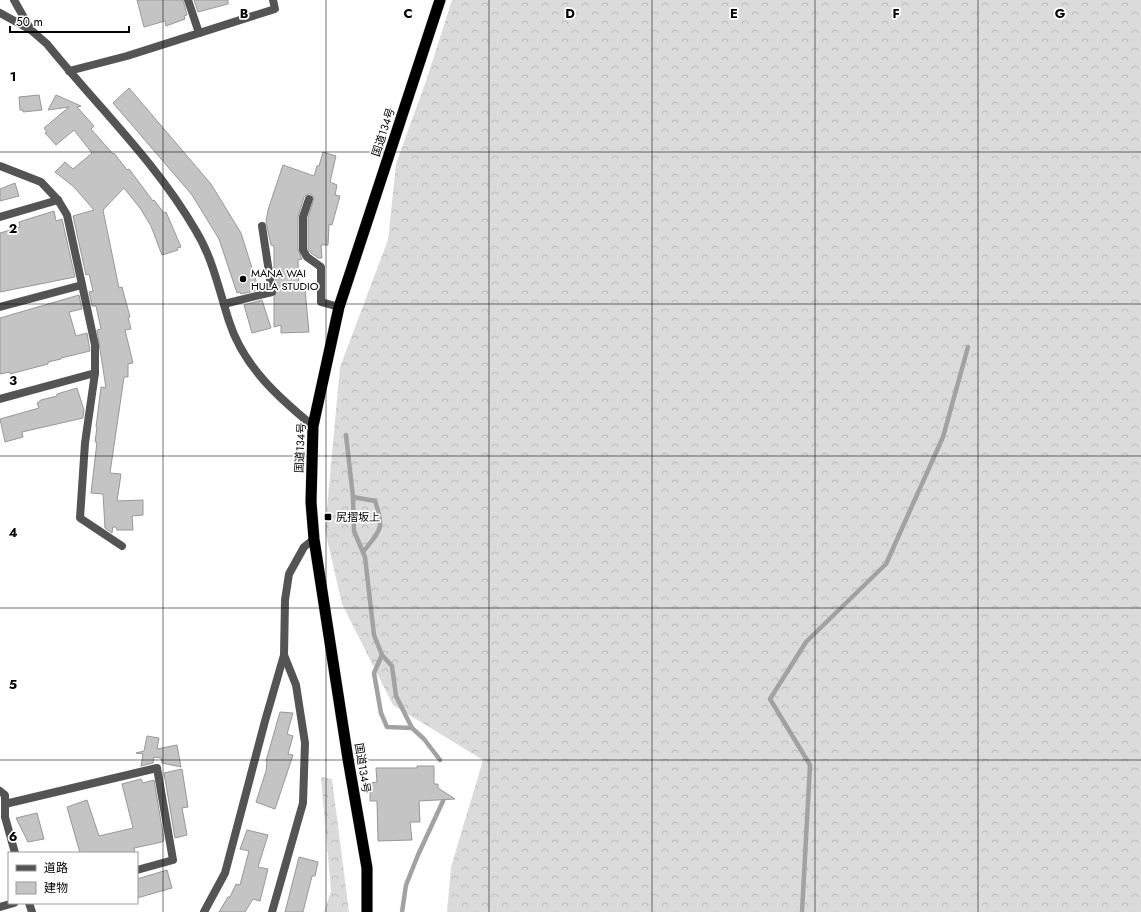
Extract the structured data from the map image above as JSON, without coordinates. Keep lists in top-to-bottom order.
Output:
{
  "streets": {
    "highway": ["国道134号"]
  },
  "places": {
    "other": ["MANA WAI HULA STUDIO"],
    "transit": ["尻摺坂上"]
  },
  "legend": ["道路", "建物"],
  "scale_bar": "50 m",
  "grid": {
    "columns": [
      "B",
      "C",
      "D",
      "E",
      "F",
      "G"
    ],
    "rows": [
      "1",
      "2",
      "3",
      "4",
      "5",
      "6"
    ]
  }
}
